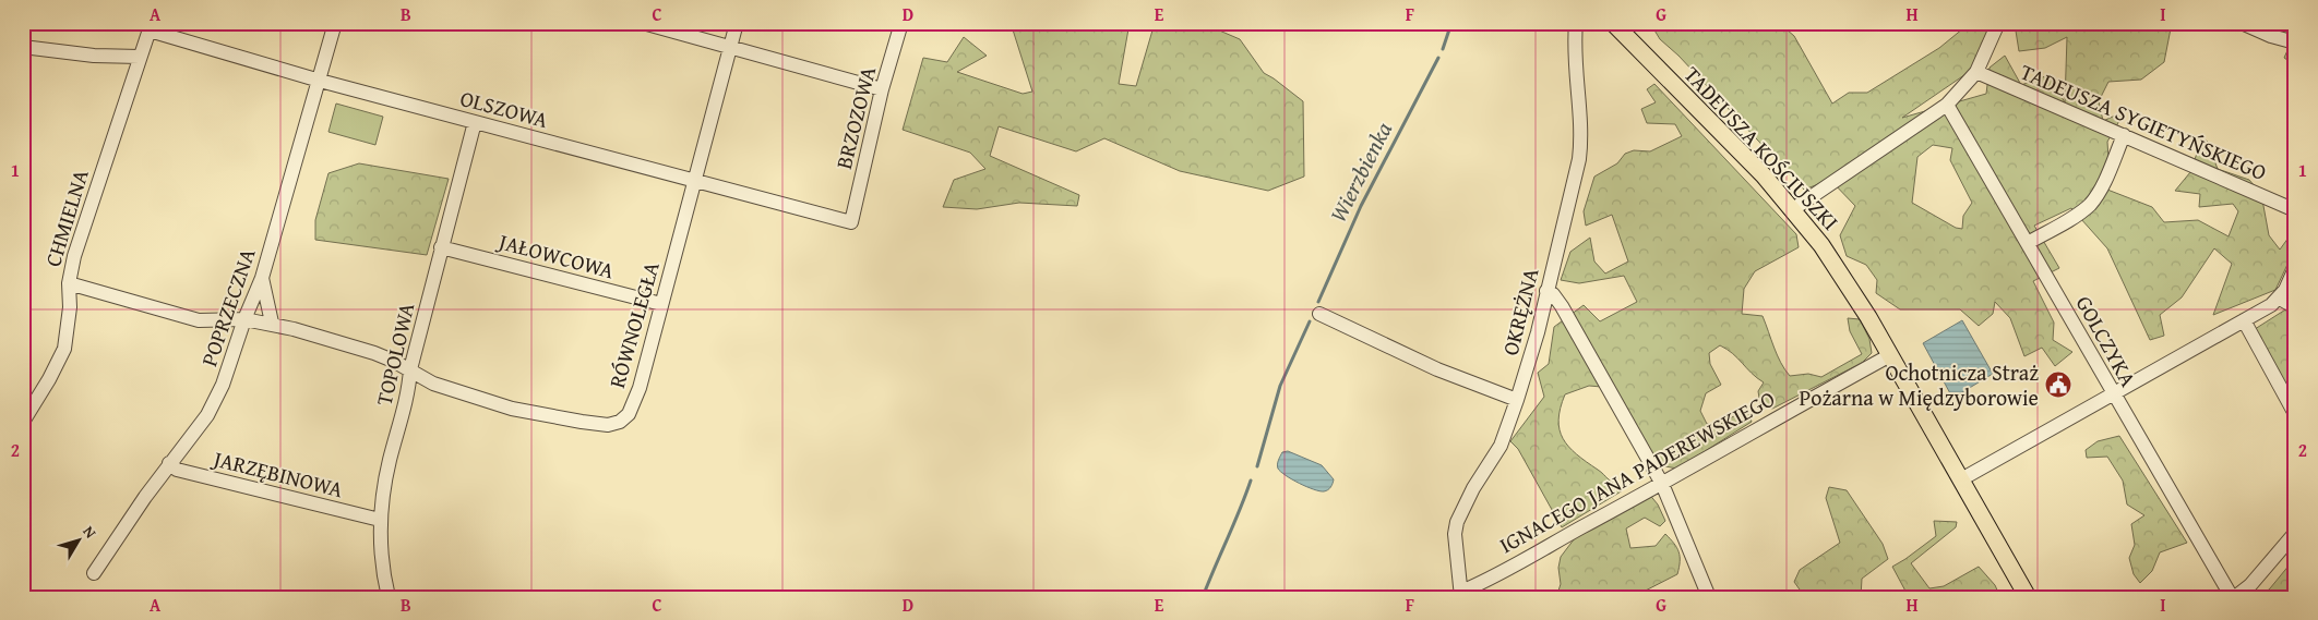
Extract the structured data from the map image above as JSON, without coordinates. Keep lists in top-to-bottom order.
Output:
{
  "streets": {
    "main road": ["TADEUSZA KOŚCIUSZKI"],
    "street": [
      "OLSZOWA",
      "BRZOZOWA",
      "TADEUSZA SYGIETYŃSKIEGO",
      "CHMIELNA",
      "JAŁOWCOWA",
      "POPRZECZNA",
      "OKRĘŻNA",
      "RÓWNOLEGŁA",
      "GOLCZYKA",
      "TOPOLOWA",
      "IGNACEGO JANA PADEREWSKIEGO",
      "JARZĘBINOWA"
    ]
  },
  "crossings": [
    ["OLSZOWA", "BRZOZOWA"],
    ["OLSZOWA", "CHMIELNA"],
    ["OLSZOWA", "POPRZECZNA"],
    ["OLSZOWA", "RÓWNOLEGŁA"],
    ["OLSZOWA", "TOPOLOWA"],
    ["TADEUSZA KOŚCIUSZKI", "IGNACEGO JANA PADEREWSKIEGO"],
    ["CHMIELNA", "RÓWNOLEGŁA"],
    ["JAŁOWCOWA", "RÓWNOLEGŁA"],
    ["JAŁOWCOWA", "TOPOLOWA"],
    ["POPRZECZNA", "RÓWNOLEGŁA"],
    ["POPRZECZNA", "JARZĘBINOWA"],
    ["OKRĘŻNA", "IGNACEGO JANA PADEREWSKIEGO"],
    ["RÓWNOLEGŁA", "TOPOLOWA"],
    ["TOPOLOWA", "JARZĘBINOWA"]
  ],
  "water": ["Wierzbienka"],
  "places": {
    "public building": ["Ochotnicza Straż Pożarna w Międzyborowie"]
  },
  "north": "top right",
  "grid": {
    "columns": [
      "A",
      "B",
      "C",
      "D",
      "E",
      "F",
      "G",
      "H",
      "I"
    ],
    "rows": ["1", "2"]
  }
}
